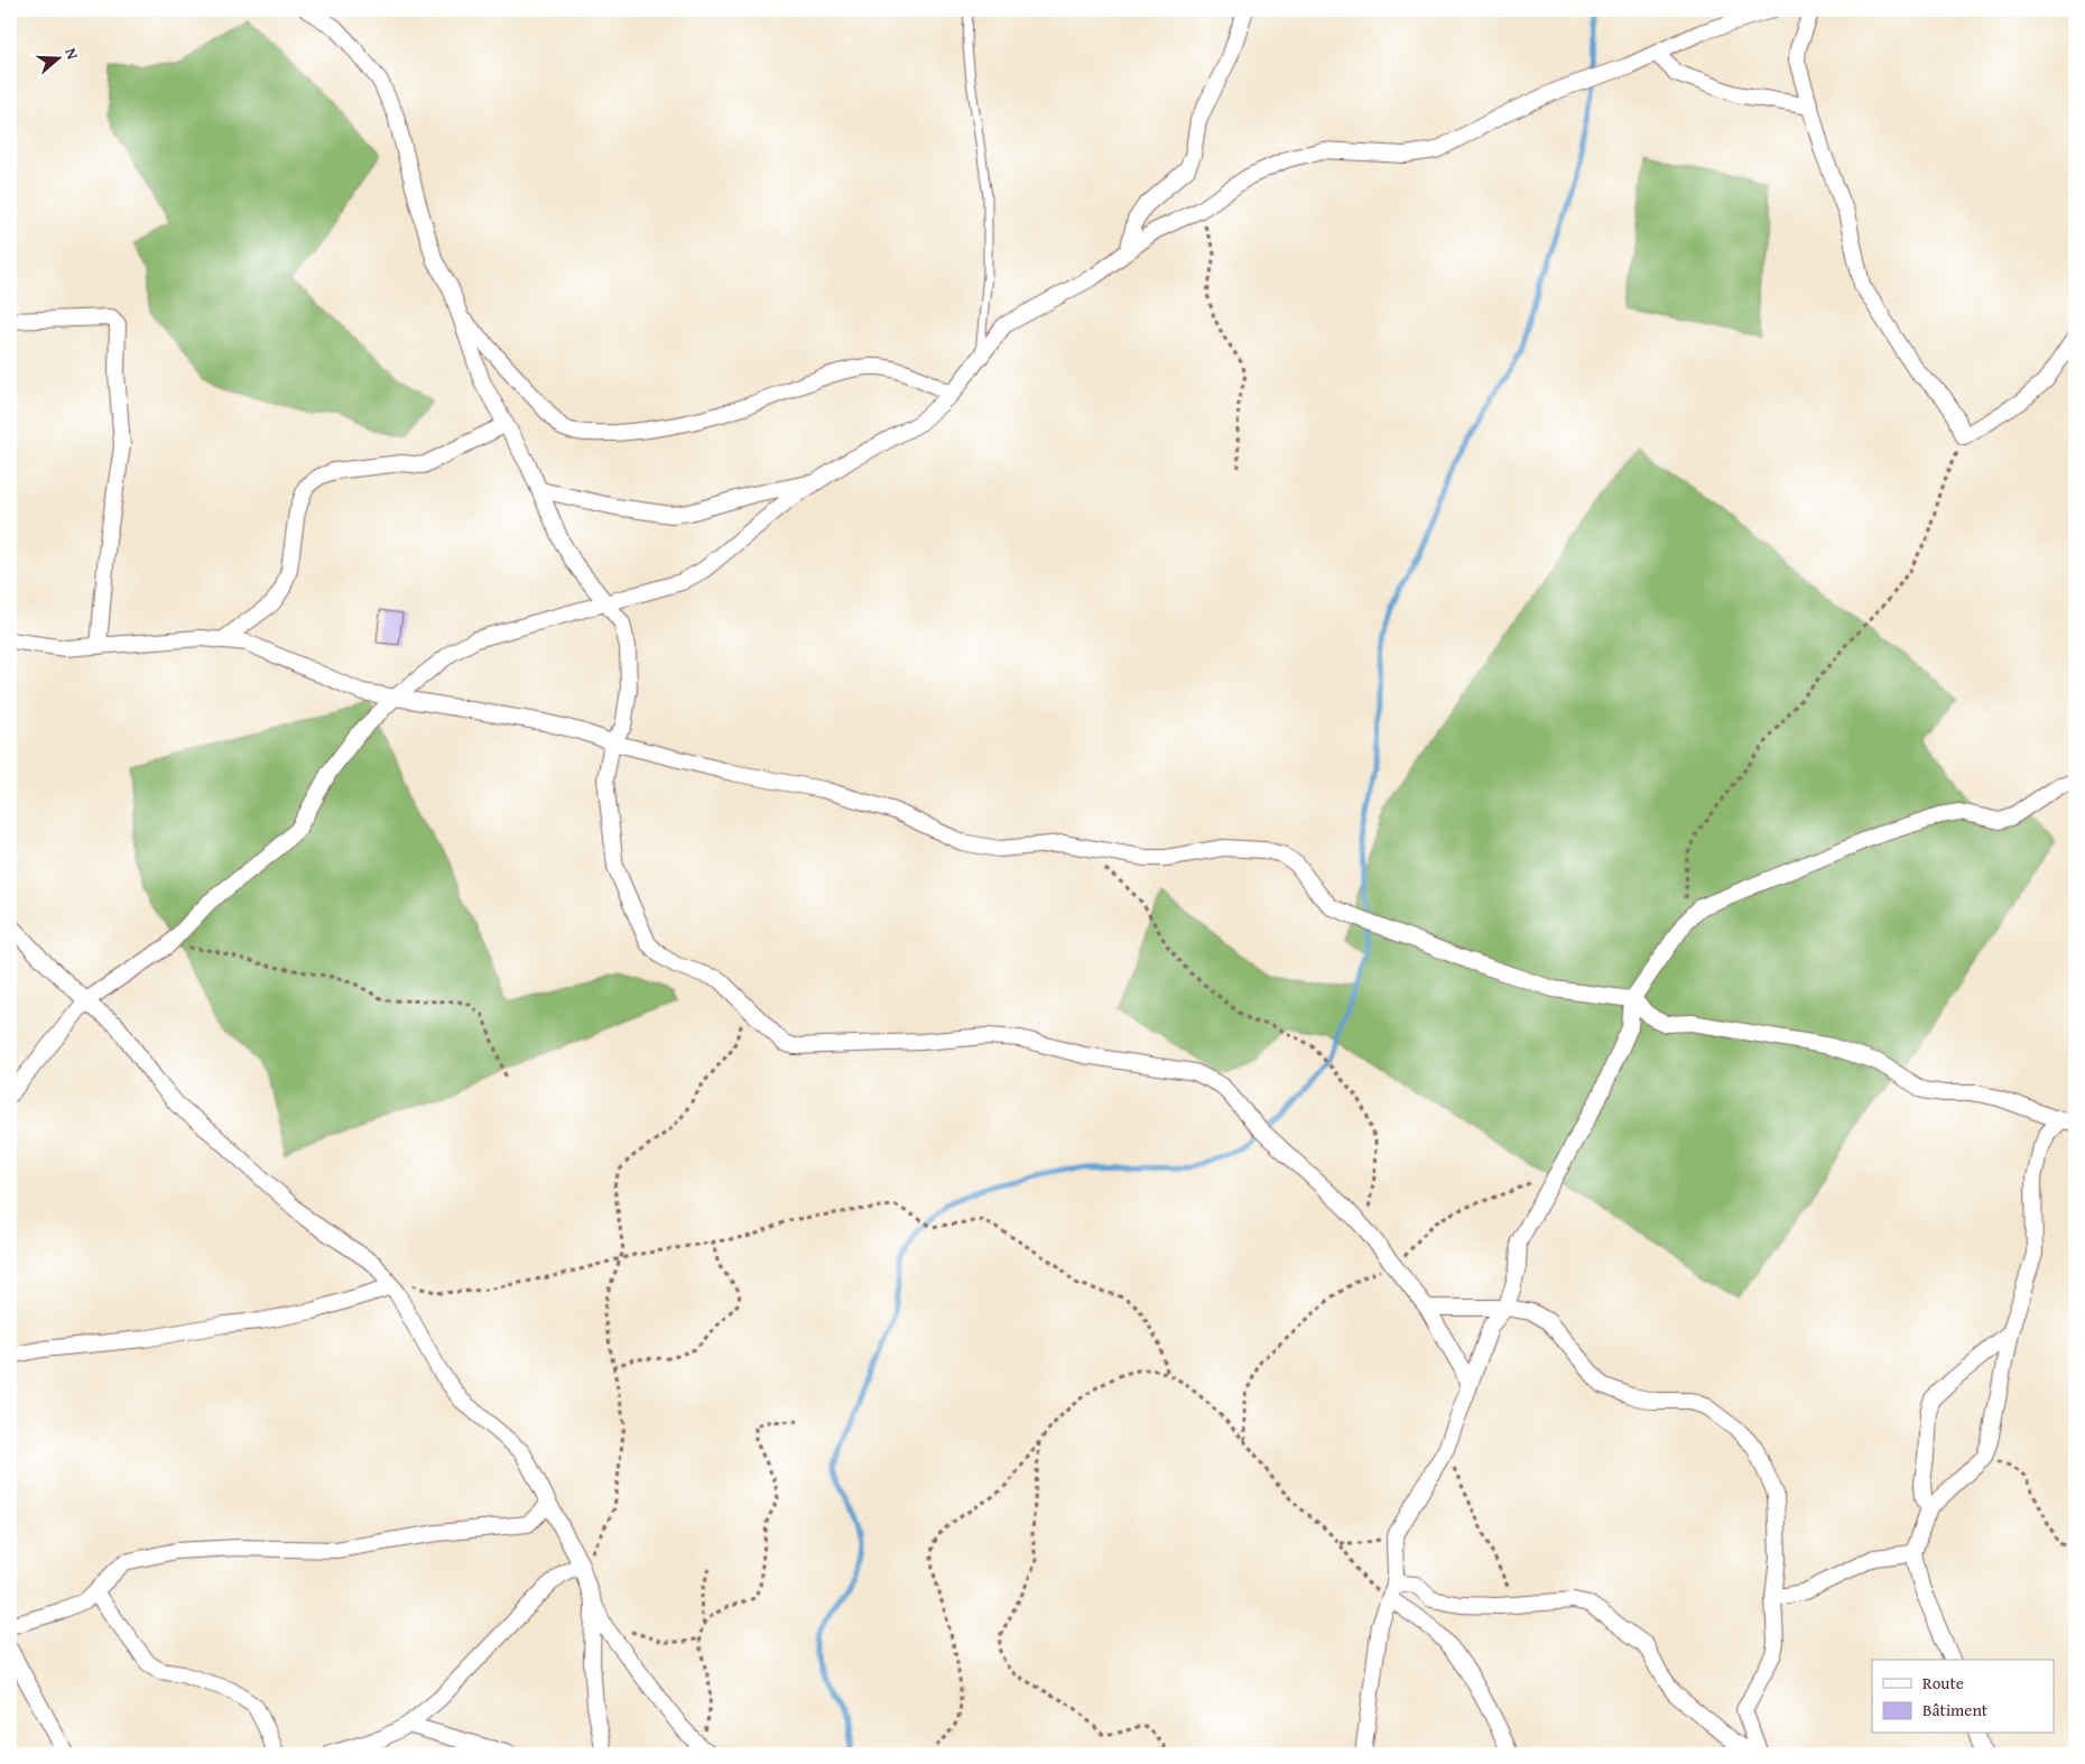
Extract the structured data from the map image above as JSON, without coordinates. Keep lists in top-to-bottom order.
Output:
{
  "legend": ["Route", "Bâtiment"],
  "north": "right"
}
